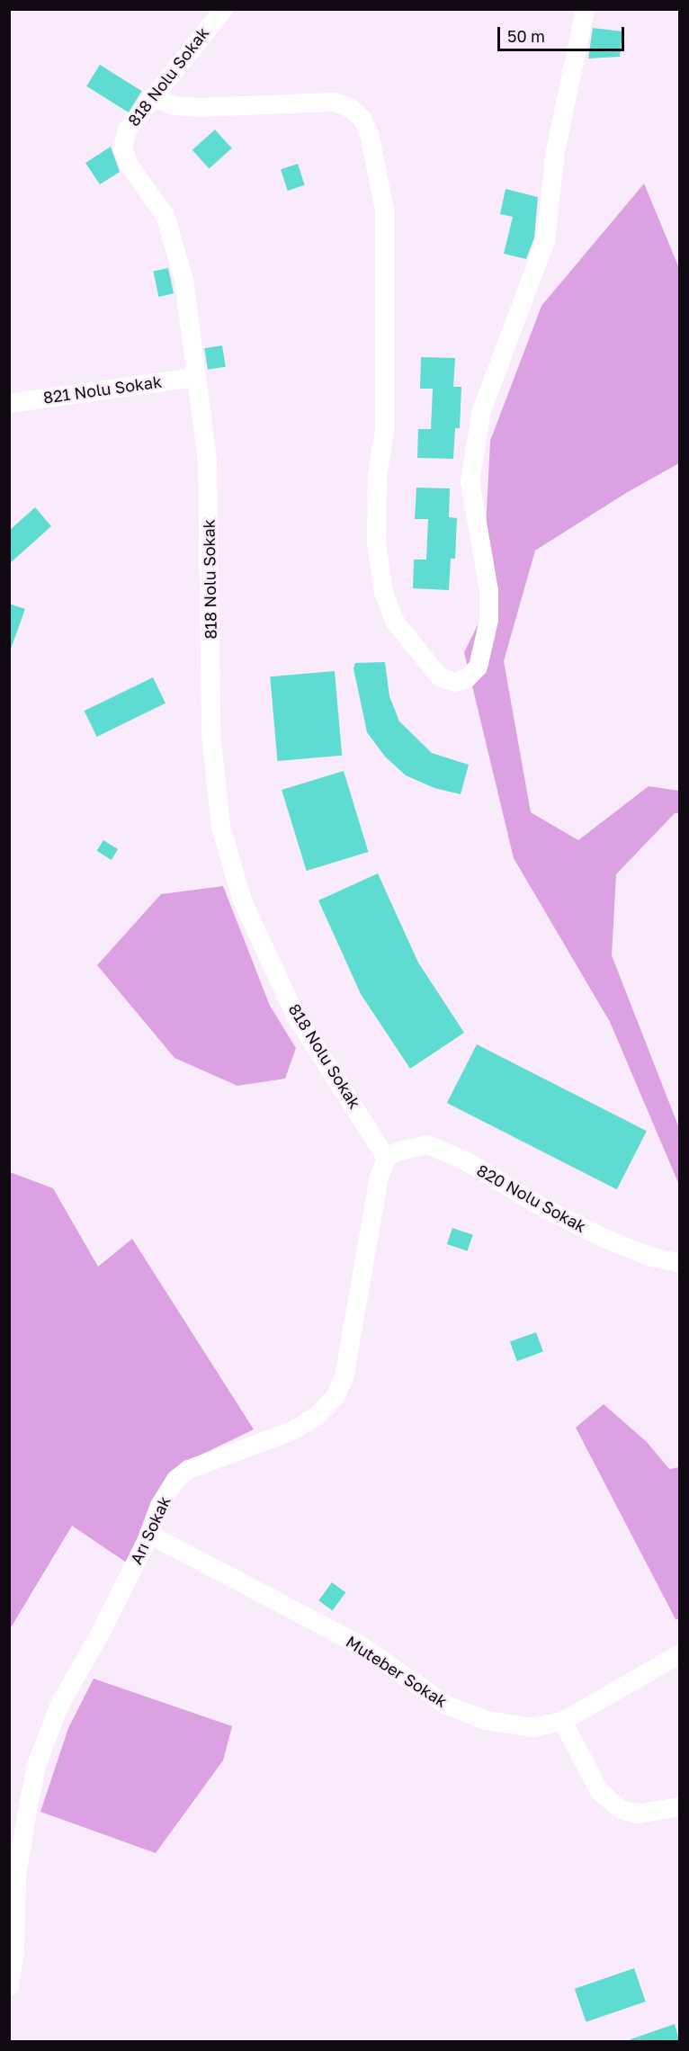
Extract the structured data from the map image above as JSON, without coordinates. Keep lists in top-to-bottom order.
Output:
{
  "streets": {
    "street": [
      "818 Nolu Sokak",
      "821 Nolu Sokak",
      "820 Nolu Sokak",
      "Arı Sokak",
      "Muteber Sokak"
    ]
  },
  "crossings": [
    ["818 Nolu Sokak", "821 Nolu Sokak"],
    ["818 Nolu Sokak", "820 Nolu Sokak"],
    ["818 Nolu Sokak", "Arı Sokak"],
    ["820 Nolu Sokak", "Arı Sokak"],
    ["Arı Sokak", "Muteber Sokak"]
  ],
  "scale_bar": "50 m"
}
